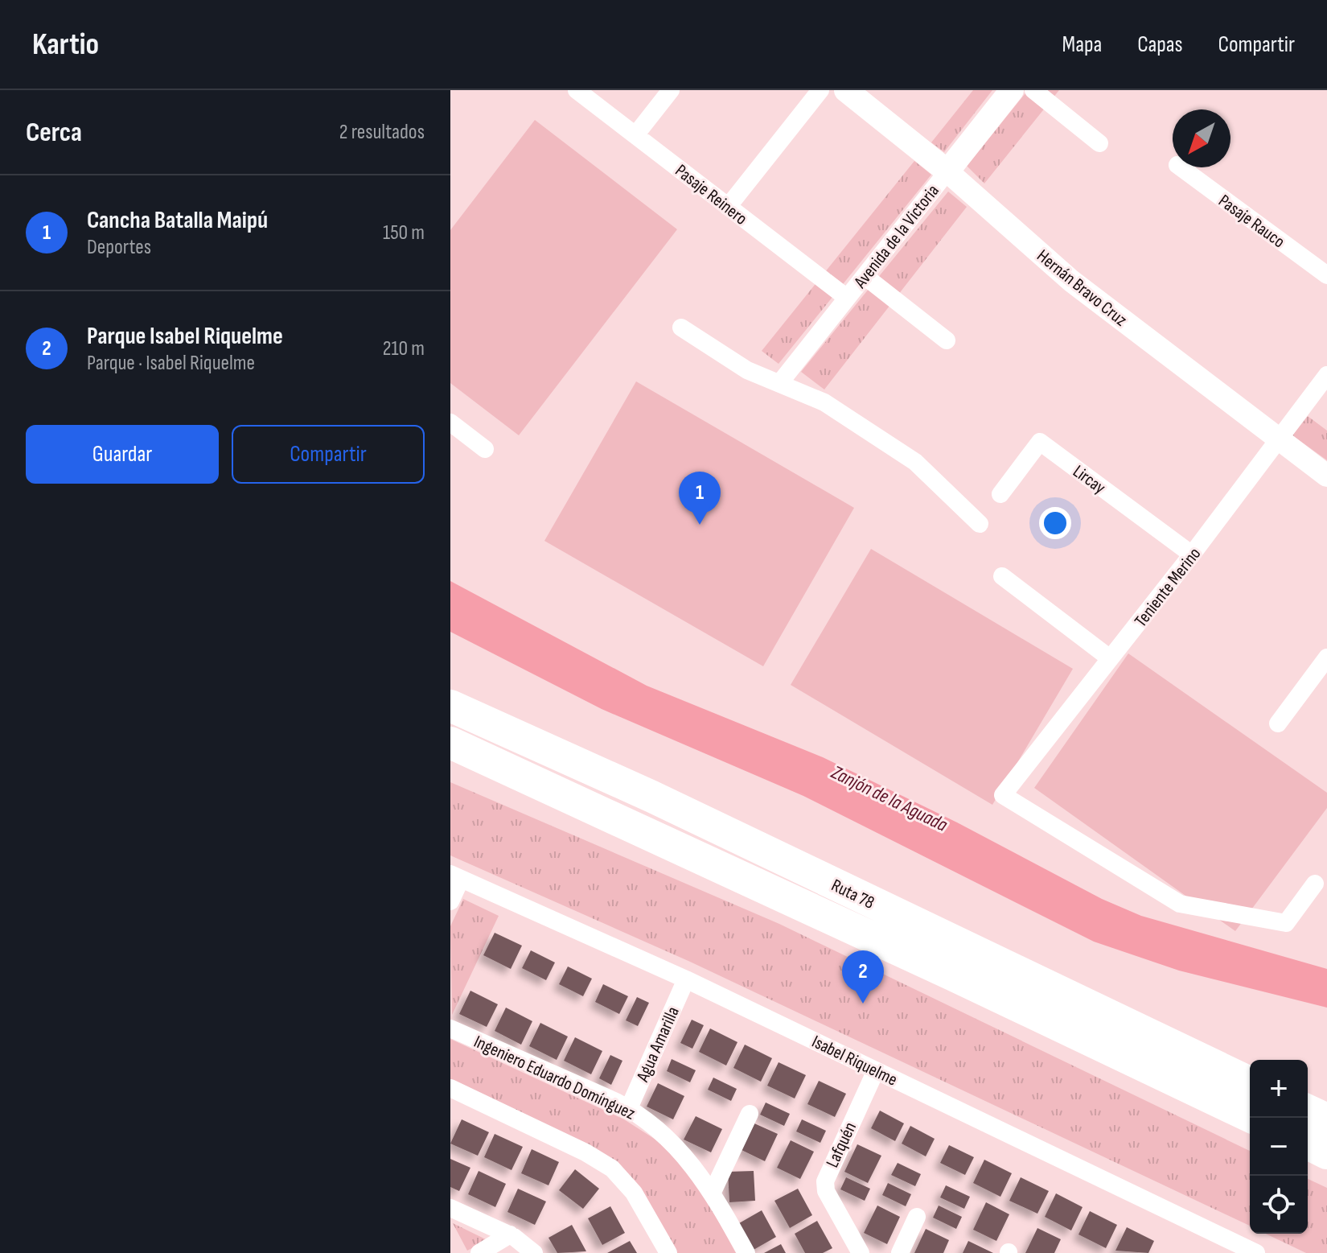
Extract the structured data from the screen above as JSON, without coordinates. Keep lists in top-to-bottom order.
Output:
{
  "streets": {
    "highway": ["Ruta 78"],
    "main road": ["Avenida de la Victoria", "Hernán Bravo Cruz"],
    "street": [
      "Pasaje Reinero",
      "Pasaje Rauco",
      "Lircay",
      "Teniente Merino",
      "Agua Amarilla",
      "Isabel Riquelme",
      "Ingeniero Eduardo Domínguez",
      "Lafquén"
    ]
  },
  "crossings": [
    ["Pasaje Reinero", "Avenida de la Victoria"],
    ["Avenida de la Victoria", "Hernán Bravo Cruz"],
    ["Hernán Bravo Cruz", "Teniente Merino"],
    ["Lircay", "Teniente Merino"],
    ["Agua Amarilla", "Isabel Riquelme"],
    ["Agua Amarilla", "Ingeniero Eduardo Domínguez"],
    ["Isabel Riquelme", "Lafquén"]
  ],
  "water": ["Zanjón de la Aguada"],
  "north": "bottom left",
  "page": {
    "header": "Kartio",
    "nav": ["Mapa", "Capas", "Compartir"],
    "heading": ["Cerca", "2 resultados"],
    "list": [
      {
        "mark": "1",
        "name": "Cancha Batalla Maipú",
        "note": "Deportes",
        "value": "150 m"
      },
      {
        "mark": "2",
        "name": "Parque Isabel Riquelme",
        "note": "Parque · Isabel Riquelme",
        "value": "210 m"
      }
    ],
    "buttons": ["Guardar", "Compartir"],
    "pins": ["1", "2"],
    "map_buttons": ["+", "−"]
  }
}
